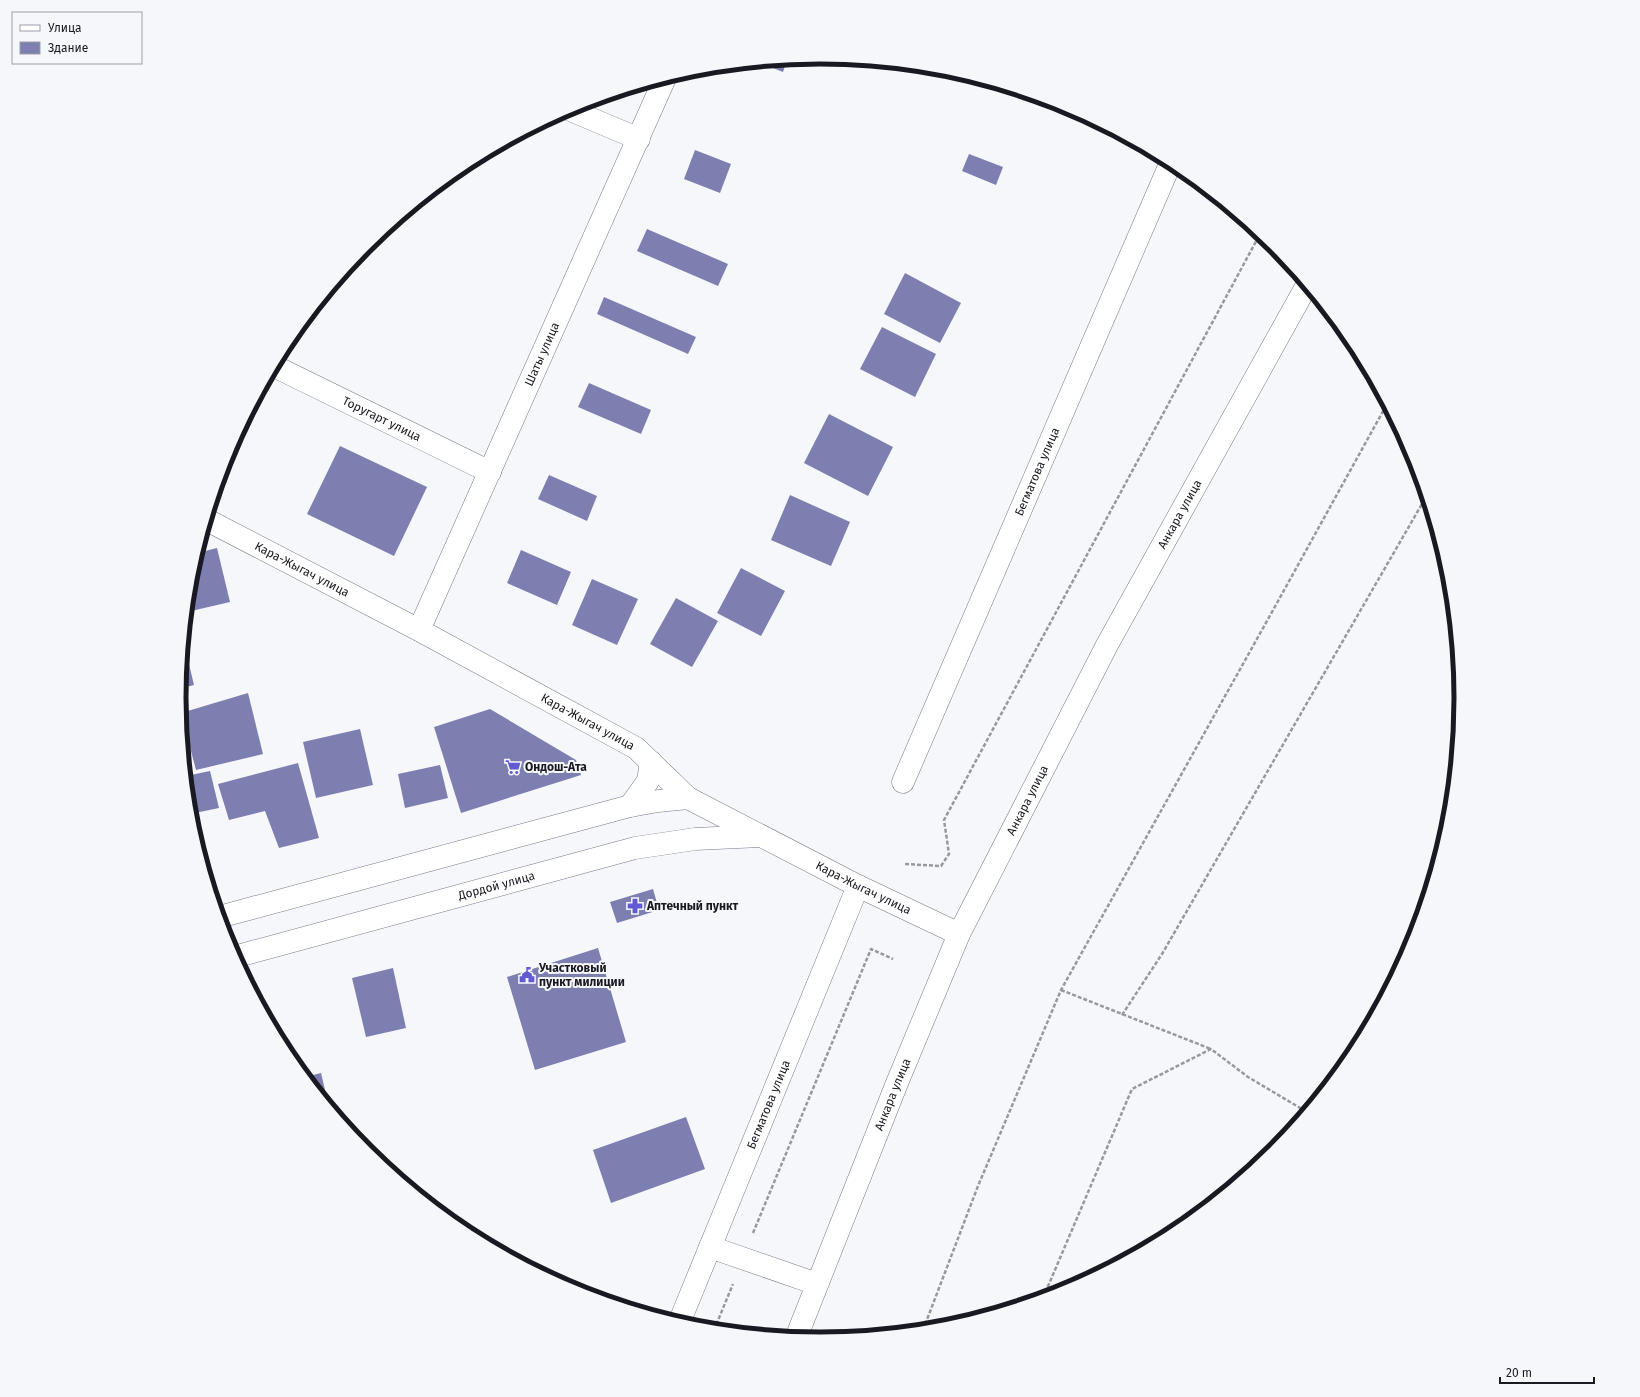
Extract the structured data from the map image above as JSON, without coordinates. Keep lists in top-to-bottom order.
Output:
{
  "streets": {
    "street": [
      "Шаты улица",
      "Торугарт улица",
      "Бегматова улица",
      "Анкара улица",
      "Кара-Жыгач улица",
      "Дордой улица"
    ]
  },
  "crossings": [
    ["Шаты улица", "Торугарт улица"],
    ["Шаты улица", "Кара-Жыгач улица"],
    ["Бегматова улица", "Кара-Жыгач улица"],
    ["Анкара улица", "Кара-Жыгач улица"],
    ["Кара-Жыгач улица", "Дордой улица"]
  ],
  "places": {
    "supermarket": ["Ондош-Ата"],
    "pharmacy": ["Аптечный пункт"],
    "public building": ["Участковый пункт милиции"]
  },
  "legend": ["Улица", "Здание"],
  "scale_bar": "20 m"
}
